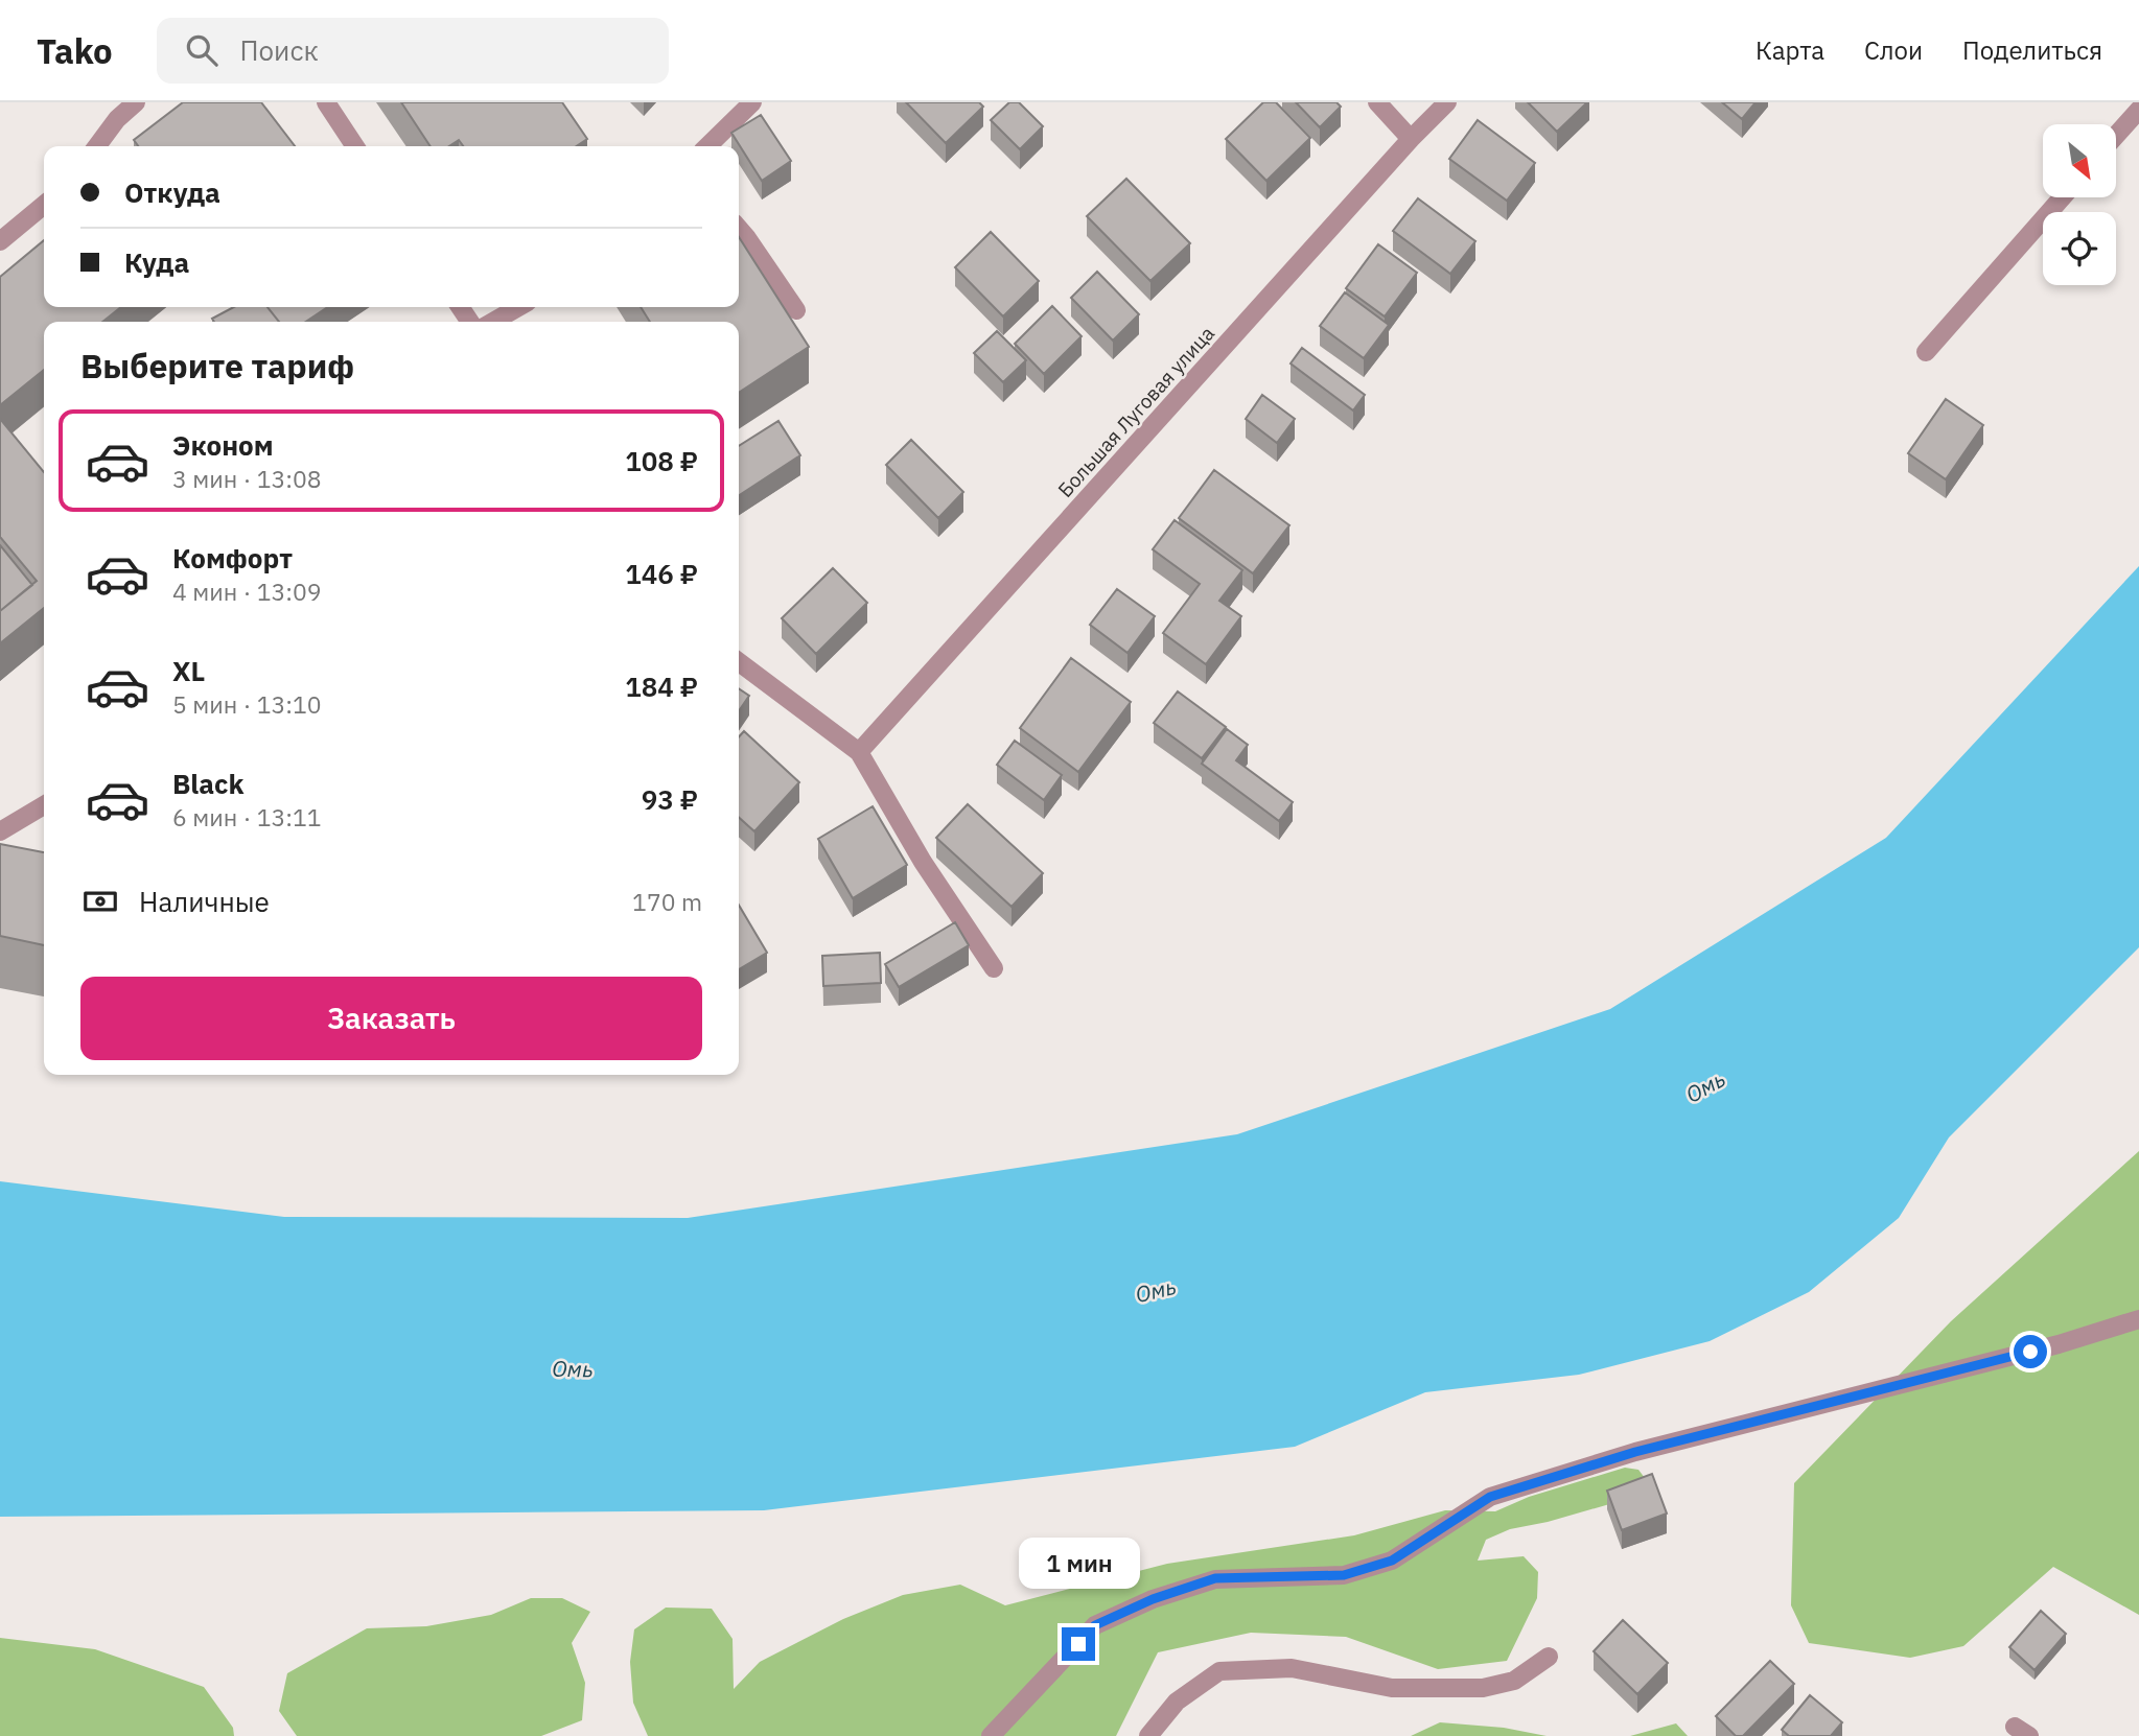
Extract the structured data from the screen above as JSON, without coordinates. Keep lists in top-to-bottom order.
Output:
{
  "streets": {
    "street": ["Большая Луговая улица"]
  },
  "water": ["Омь"],
  "north": "bottom right",
  "page": {
    "header": "Tako",
    "search": "Поиск",
    "nav": ["Карта", "Слои", "Поделиться"],
    "banner": ["Откуда", "Куда"],
    "heading": "Выберите тариф",
    "list": [
      {
        "name": "Эконом",
        "note": "3 мин · 13:08",
        "value": "108 ₽"
      },
      {
        "name": "Комфорт",
        "note": "4 мин · 13:09",
        "value": "146 ₽"
      },
      {
        "name": "XL",
        "note": "5 мин · 13:10",
        "value": "184 ₽"
      },
      {
        "name": "Black",
        "note": "6 мин · 13:11",
        "value": "93 ₽"
      }
    ],
    "pay": ["Наличные", "170 m"],
    "buttons": "Заказать",
    "bubble": "1 мин"
  }
}
